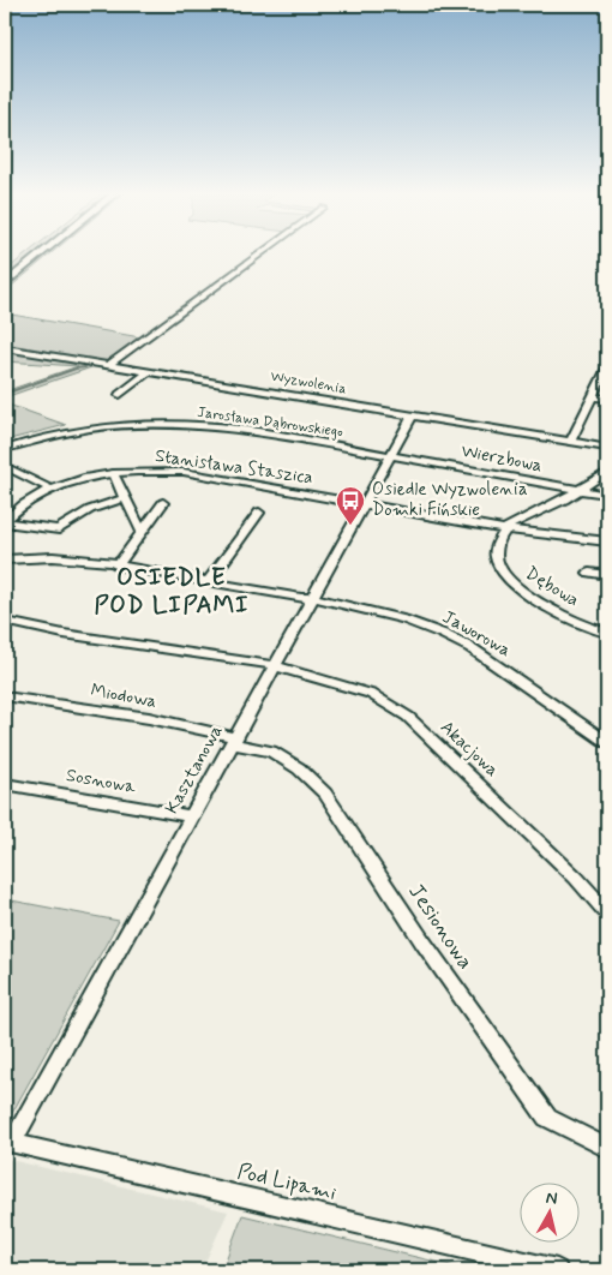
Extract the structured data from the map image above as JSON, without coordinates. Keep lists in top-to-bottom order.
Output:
{
  "streets": {
    "street": [
      "Wyzwolenia",
      "Jarosława Dąbrowskiego",
      "Wierzbowa",
      "Stanisława Staszica",
      "Dębowa",
      "Jaworowa",
      "Miodowa",
      "Akacjowa",
      "Kasztanowa",
      "Sosnowa",
      "Jesionowa",
      "Pod Lipami"
    ]
  },
  "crossings": [
    ["Wyzwolenia", "Kasztanowa"],
    ["Jarosława Dąbrowskiego", "Wierzbowa"],
    ["Jarosława Dąbrowskiego", "Kasztanowa"],
    ["Wierzbowa", "Kasztanowa"],
    ["Stanisława Staszica", "Dębowa"],
    ["Stanisława Staszica", "Kasztanowa"],
    ["Jaworowa", "Kasztanowa"],
    ["Miodowa", "Kasztanowa"],
    ["Miodowa", "Jesionowa"],
    ["Akacjowa", "Kasztanowa"],
    ["Kasztanowa", "Sosnowa"],
    ["Kasztanowa", "Jesionowa"],
    ["Kasztanowa", "Pod Lipami"]
  ],
  "districts": ["OSIEDLE POD LIPAMI"],
  "places": {
    "bus stop": ["Osiedle Wyzwolenia Domki Fińskie"]
  },
  "north": "top"
}
